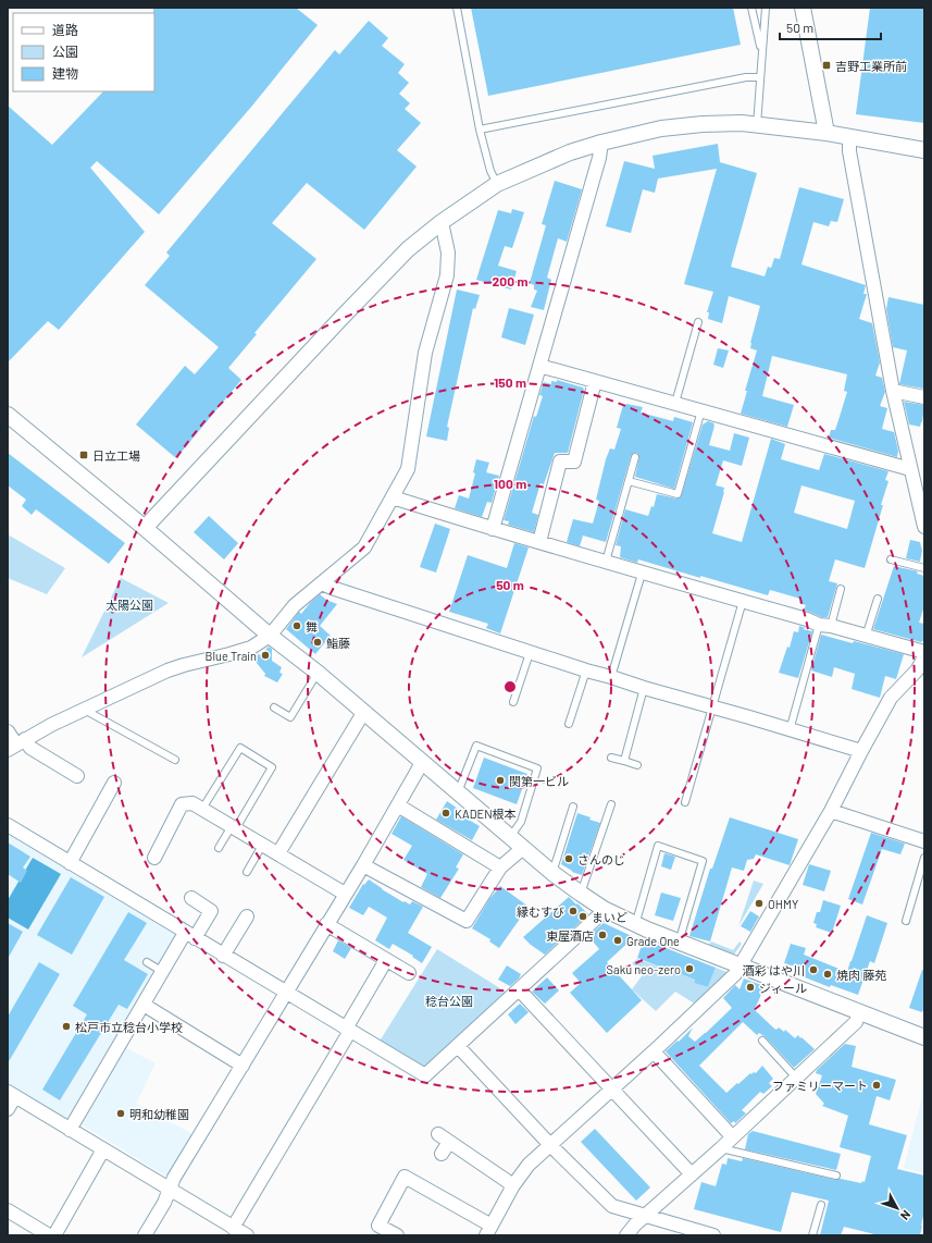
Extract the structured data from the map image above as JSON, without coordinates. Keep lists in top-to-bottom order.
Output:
{
  "parks": ["太陽公園", "稔台公園"],
  "places": {
    "transit": ["吉野工業所前", "日立工場"],
    "other": [
      "舞",
      "鮨藤",
      "Blue Train",
      "関第一ビル",
      "KADEN根本",
      "さんのじ",
      "OHMY",
      "縁むすび",
      "まいど",
      "東屋酒店",
      "Grade One",
      "Saku neo-zero",
      "酒彩 はや川",
      "焼肉 藤苑",
      "ジィール",
      "松戸市立稔台小学校",
      "ファミリーマート",
      "明和幼稚園"
    ]
  },
  "legend": ["道路", "公園", "建物"],
  "scale_bar": "50 m",
  "north": "bottom right",
  "rings": [
    "200 m",
    "150 m",
    "100 m",
    "50 m"
  ]
}
